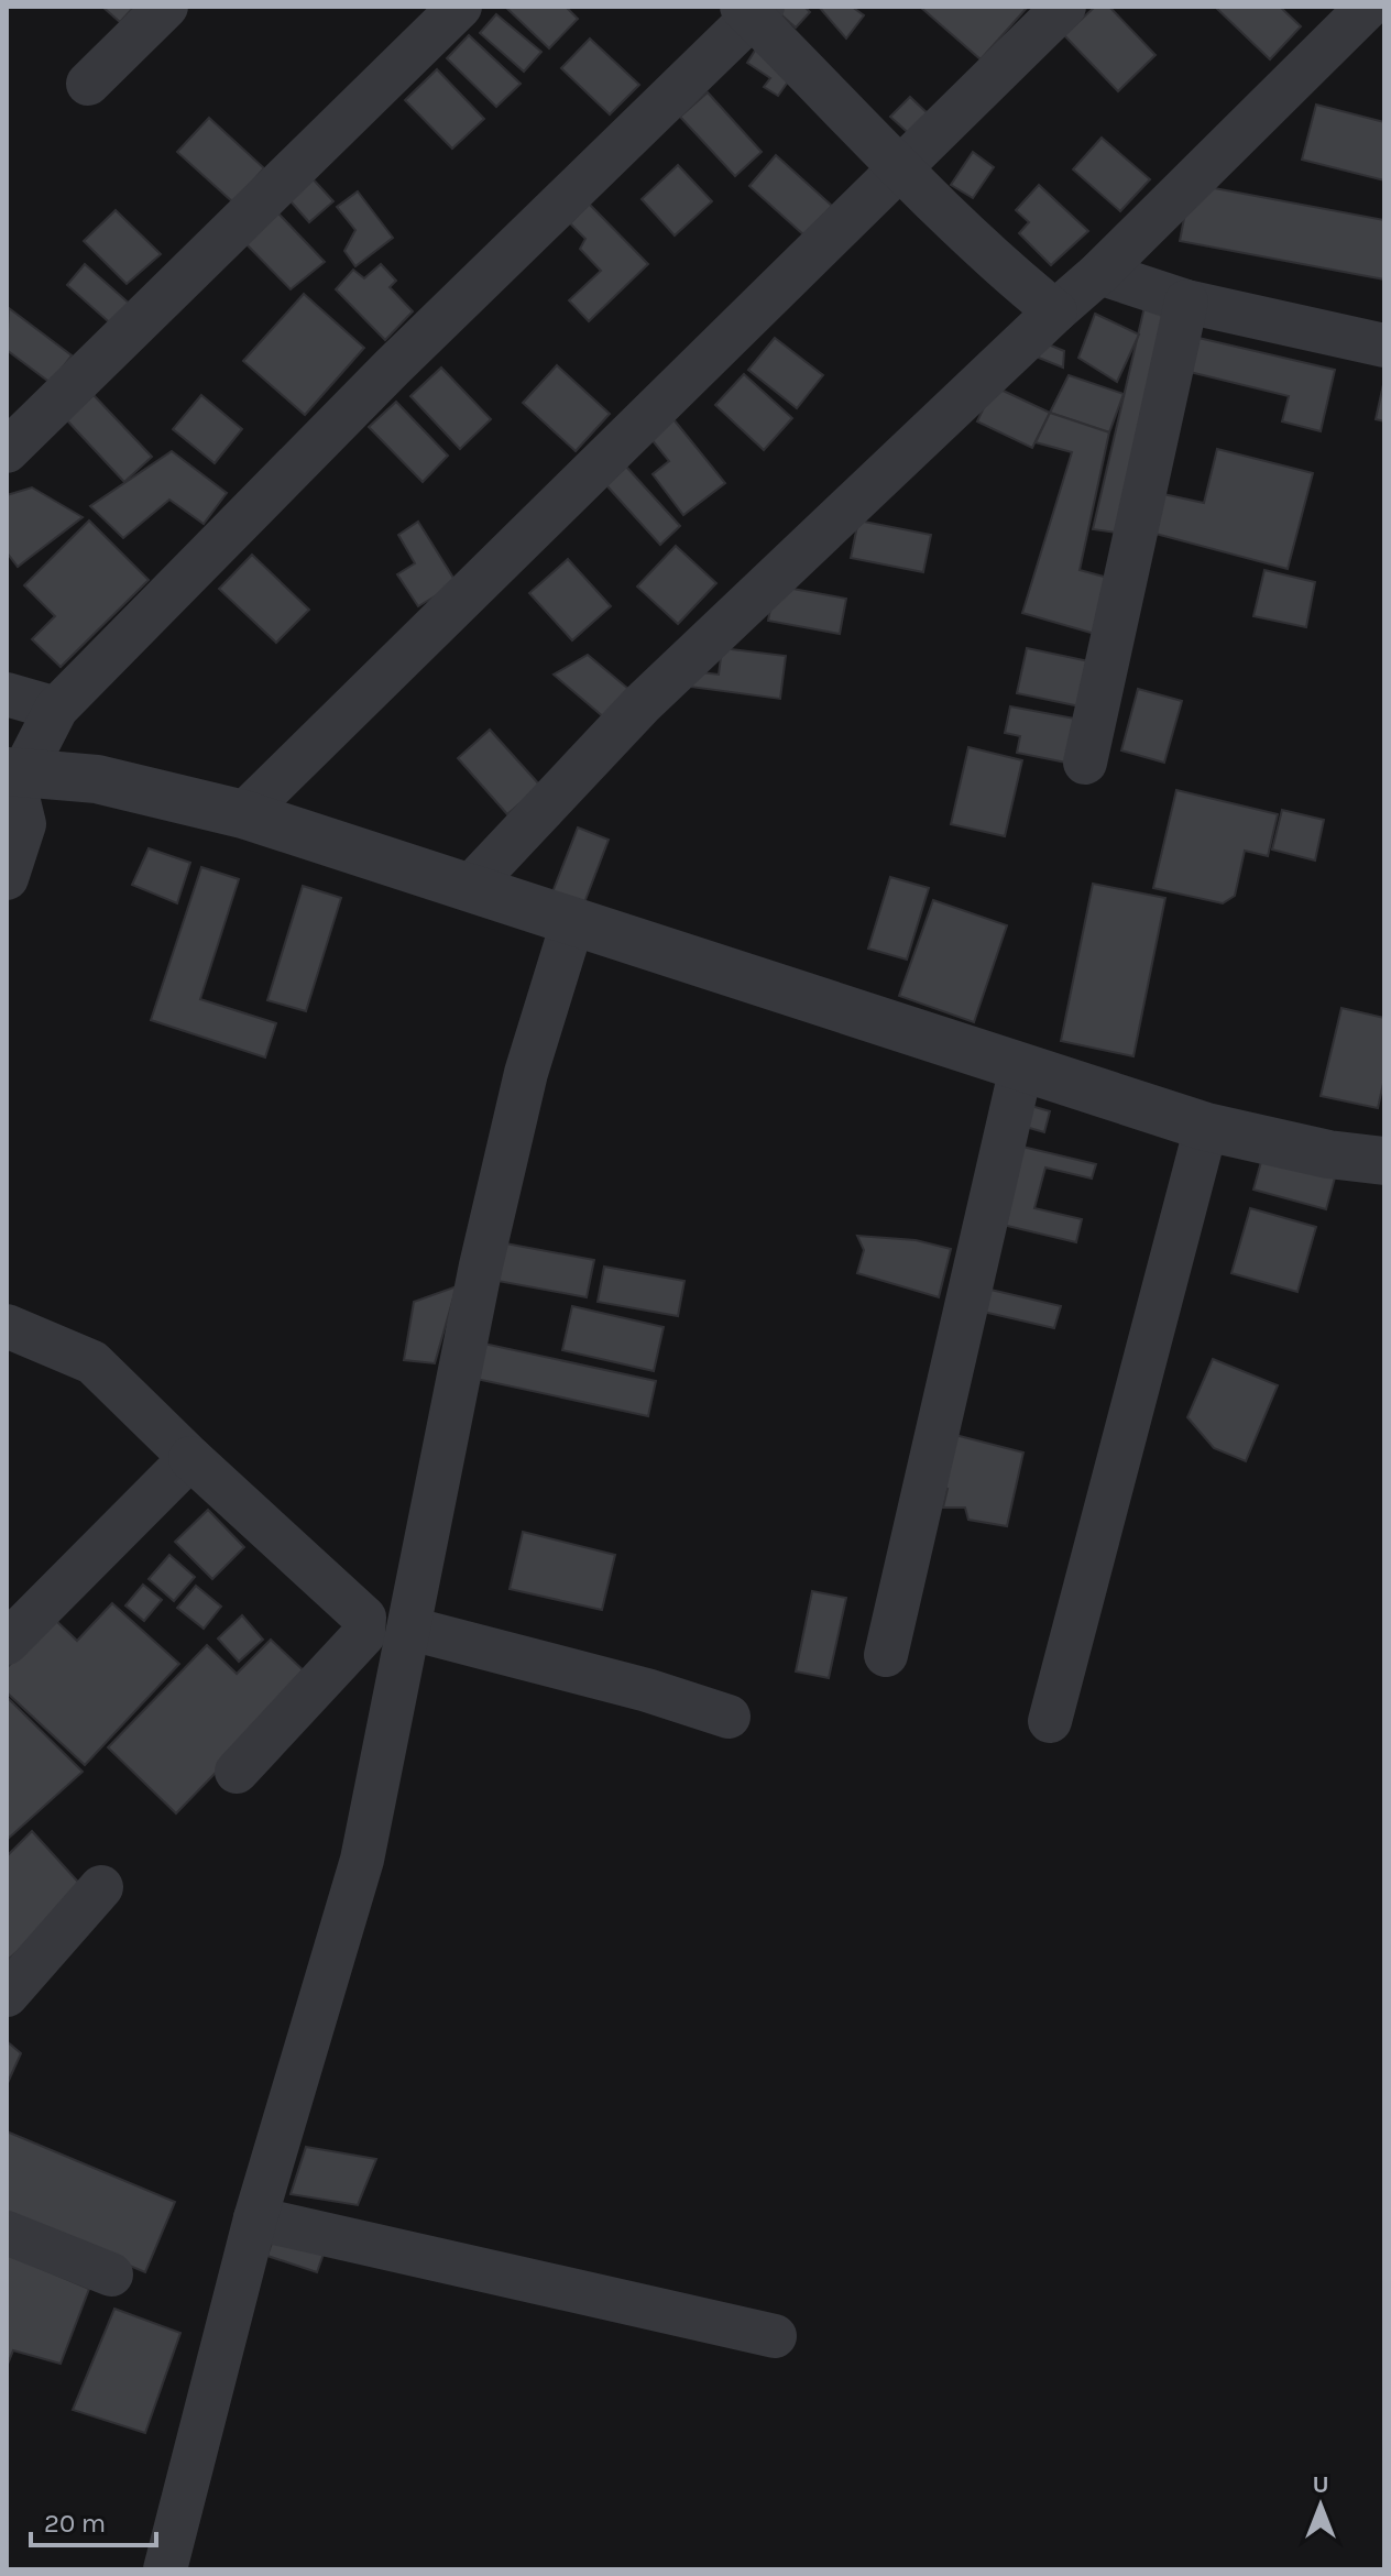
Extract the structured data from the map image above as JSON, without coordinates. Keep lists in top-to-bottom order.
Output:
{
  "scale_bar": "20 m",
  "north": "top"
}
